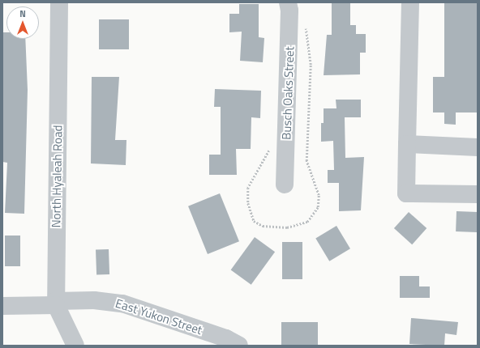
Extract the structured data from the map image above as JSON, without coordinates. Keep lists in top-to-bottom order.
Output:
{
  "streets": {
    "street": ["Busch Oaks Street", "North Hyaleah Road", "East Yukon Street"]
  },
  "crossings": [
    ["North Hyaleah Road", "East Yukon Street"]
  ],
  "north": "top"
}
